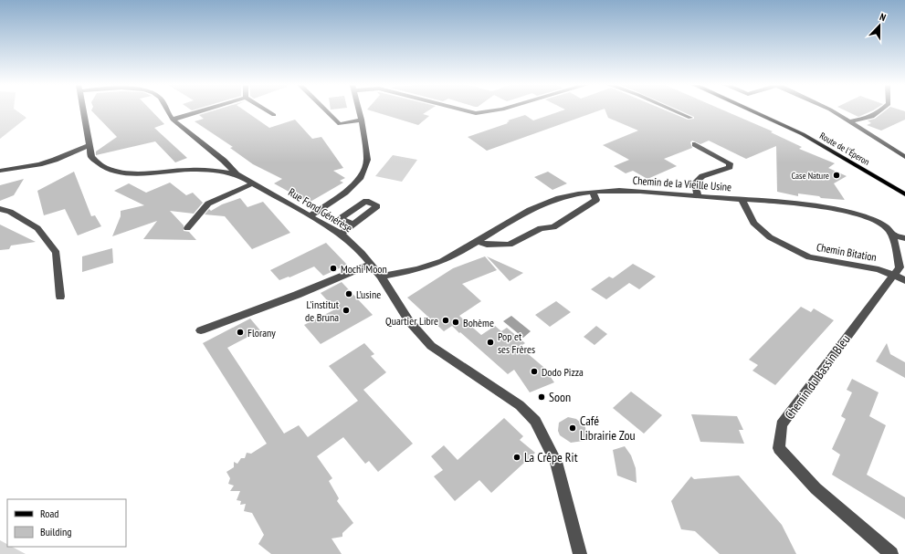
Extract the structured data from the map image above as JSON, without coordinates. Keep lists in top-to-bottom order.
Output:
{
  "streets": {
    "main road": ["Route de l'Éperon"],
    "street": [
      "Chemin de la Vieille Usine",
      "Rue Fond Générèse",
      "Chemin Bitation",
      "Chemin du Bassin Bleu"
    ]
  },
  "crossings": [
    ["Chemin de la Vieille Usine", "Rue Fond Générèse"],
    ["Chemin de la Vieille Usine", "Chemin Bitation"],
    ["Chemin de la Vieille Usine", "Chemin du Bassin Bleu"],
    ["Chemin Bitation", "Chemin du Bassin Bleu"]
  ],
  "places": [
    "Case Nature",
    "Mochi Moon",
    "L’usine",
    "L'institut de Bruna",
    "Quartier Libre",
    "Bohème",
    "Florany",
    "Pop et ses Frères",
    "Dodo Pizza",
    "Soon",
    "Café Librairie Zou",
    "La Crêpe Rit"
  ],
  "legend": ["Road", "Building"],
  "north": "top"
}
